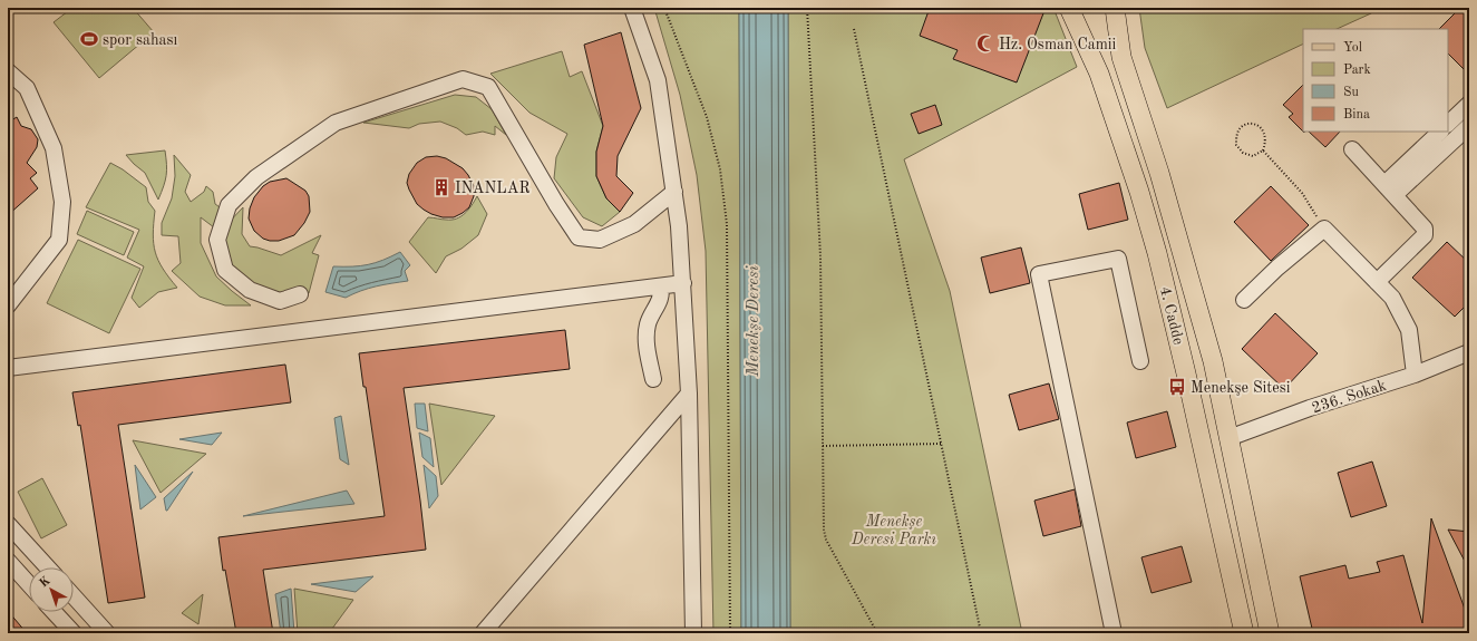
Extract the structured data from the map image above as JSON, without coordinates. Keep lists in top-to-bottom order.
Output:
{
  "streets": {
    "main road": ["4. Cadde"],
    "street": ["236. Sokak"]
  },
  "crossings": [
    ["4. Cadde", "236. Sokak"]
  ],
  "water": ["Menekşe Deresi"],
  "parks": ["Menekşe Deresi Parkı"],
  "places": {
    "sports": ["spor sahası"],
    "mosque": ["Hz. Osman Camii"],
    "building": ["INANLAR"],
    "bus stop": ["Menekşe Sitesi"]
  },
  "legend": [
    "Yol",
    "Park",
    "Su",
    "Bina"
  ],
  "north": "top left"
}
